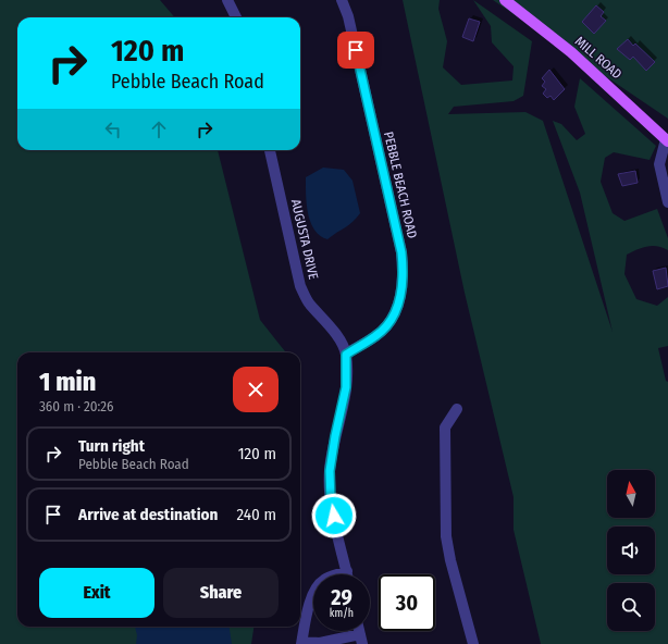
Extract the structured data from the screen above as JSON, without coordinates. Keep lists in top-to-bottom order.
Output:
{
  "streets": {
    "main road": ["MILL ROAD"],
    "street": ["PEBBLE BEACH ROAD", "AUGUSTA DRIVE"]
  },
  "crossings": [
    ["PEBBLE BEACH ROAD", "AUGUSTA DRIVE"]
  ],
  "north": "top",
  "page": {
    "turn": ["120 m", "Pebble Beach Road"],
    "heading": ["1 min", "360 m · 20:26"],
    "list": [
      {
        "name": "Turn right",
        "note": "Pebble Beach Road",
        "value": "120 m"
      },
      {
        "name": "Arrive at destination",
        "value": "240 m"
      }
    ],
    "buttons": ["Exit", "Share"],
    "speed": "29 km/h",
    "limit": "30"
  }
}
